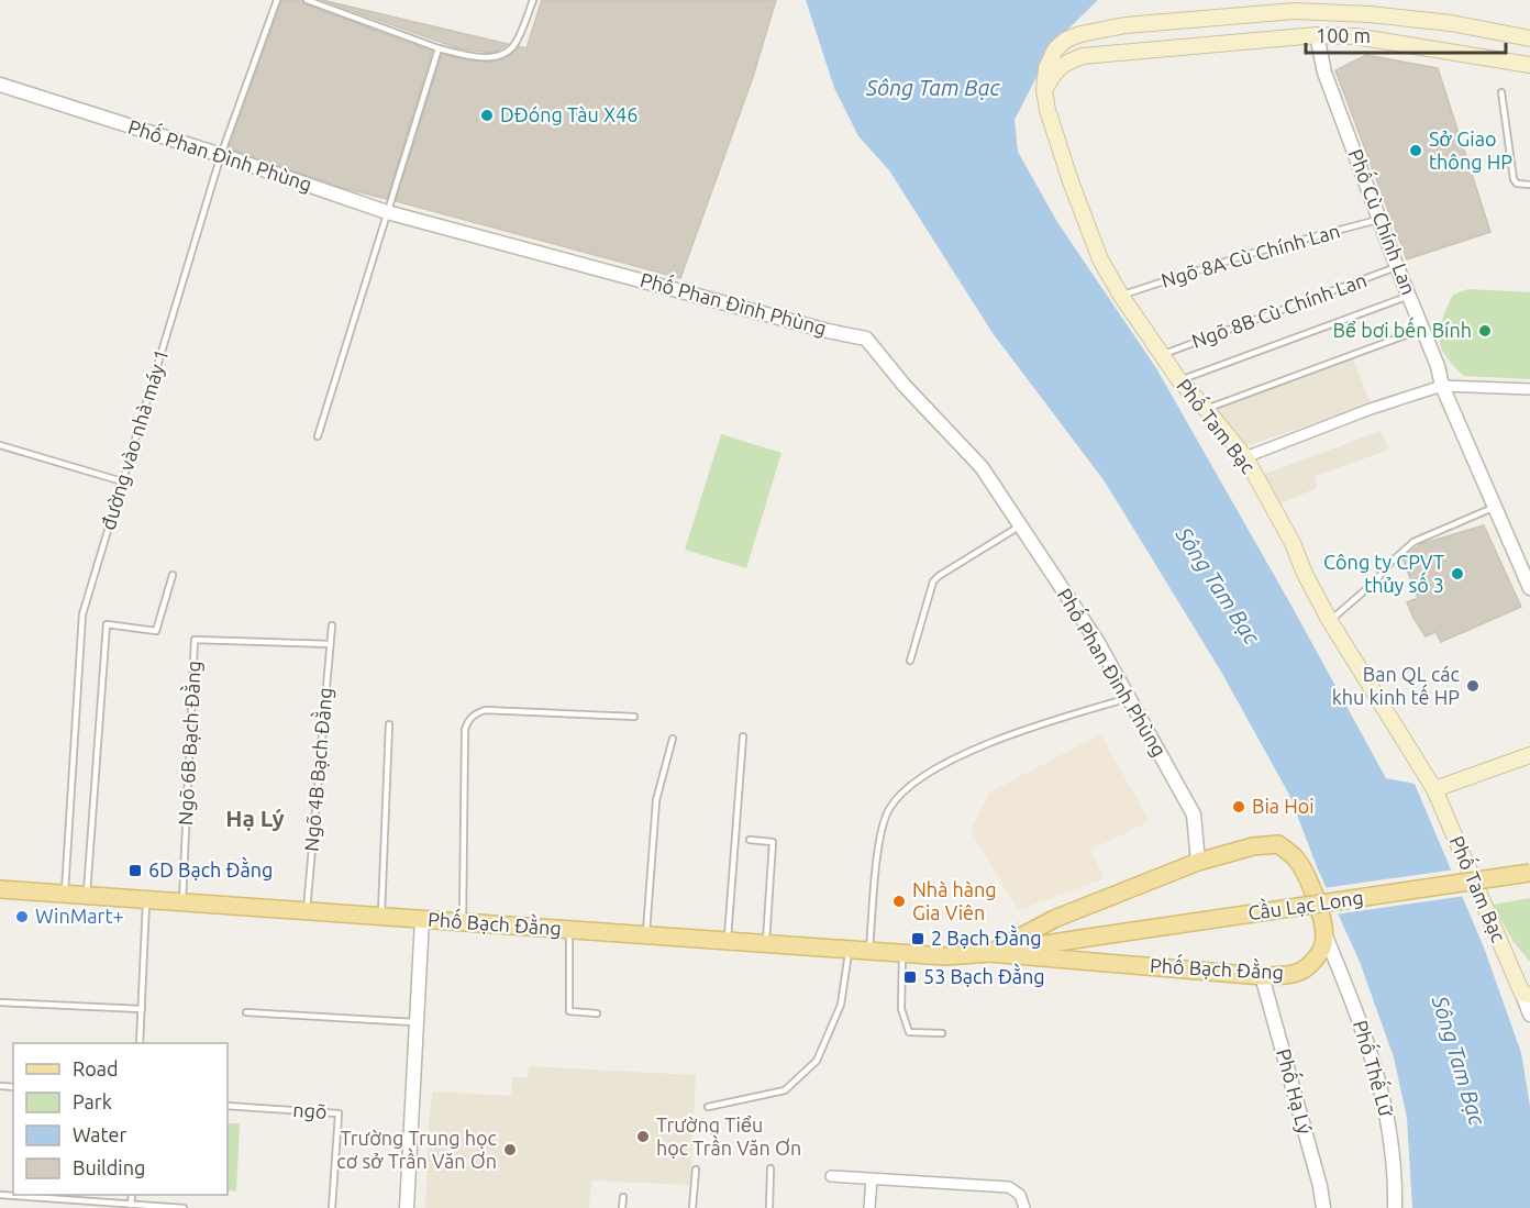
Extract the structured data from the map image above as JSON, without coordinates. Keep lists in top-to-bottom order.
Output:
{
  "streets": {
    "main road": ["Phố Tam Bạc", "Cầu Lạc Long", "Phố Bạch Đằng"],
    "street": [
      "Phố Phan Đình Phùng",
      "Phố Cù Chính Lan",
      "Phố Thế Lữ",
      "Phố Hạ Lý"
    ],
    "lane": [
      "Ngõ 8A Cù Chính Lan",
      "Ngõ 8B Cù Chính Lan",
      "đường vào nhà máy 1",
      "Ngõ 6B Bạch Đằng",
      "Ngõ 4B Bạch Đằng",
      "ngõ"
    ]
  },
  "crossings": [
    ["Phố Phan Đình Phùng", "đường vào nhà máy 1"],
    ["Phố Phan Đình Phùng", "Phố Bạch Đằng"],
    ["Phố Cù Chính Lan", "Ngõ 8A Cù Chính Lan"],
    ["Phố Cù Chính Lan", "Ngõ 8B Cù Chính Lan"],
    ["Ngõ 8A Cù Chính Lan", "Phố Tam Bạc"],
    ["Ngõ 8B Cù Chính Lan", "Phố Tam Bạc"],
    ["đường vào nhà máy 1", "Phố Bạch Đằng"],
    ["Ngõ 6B Bạch Đằng", "Ngõ 4B Bạch Đằng"],
    ["Ngõ 6B Bạch Đằng", "Phố Bạch Đằng"],
    ["Ngõ 4B Bạch Đằng", "Phố Bạch Đằng"],
    ["Cầu Lạc Long", "Phố Bạch Đằng"],
    ["Phố Bạch Đằng", "Phố Thế Lữ"],
    ["Phố Bạch Đằng", "Phố Hạ Lý"]
  ],
  "districts": ["Hạ Lý"],
  "water": ["Sông Tam Bạc"],
  "places": {
    "other": [
      "DĐóng Tàu X46",
      "Sở Giao thông HP",
      "Bể bơi bến Bính",
      "Công ty CPVT thủy số 3",
      "Ban QL các khu kinh tế HP",
      "Bia Hoi",
      "Nhà hàng Gia Viên",
      "WinMart+",
      "Trường Tiểu học Trần Văn Ơn",
      "Trường Trung học cơ sở Trần Văn Ơn"
    ],
    "transit": ["6D Bạch Đằng", "2 Bạch Đằng", "53 Bạch Đằng"]
  },
  "legend": [
    "Road",
    "Park",
    "Water",
    "Building"
  ],
  "scale_bar": "100 m"
}
